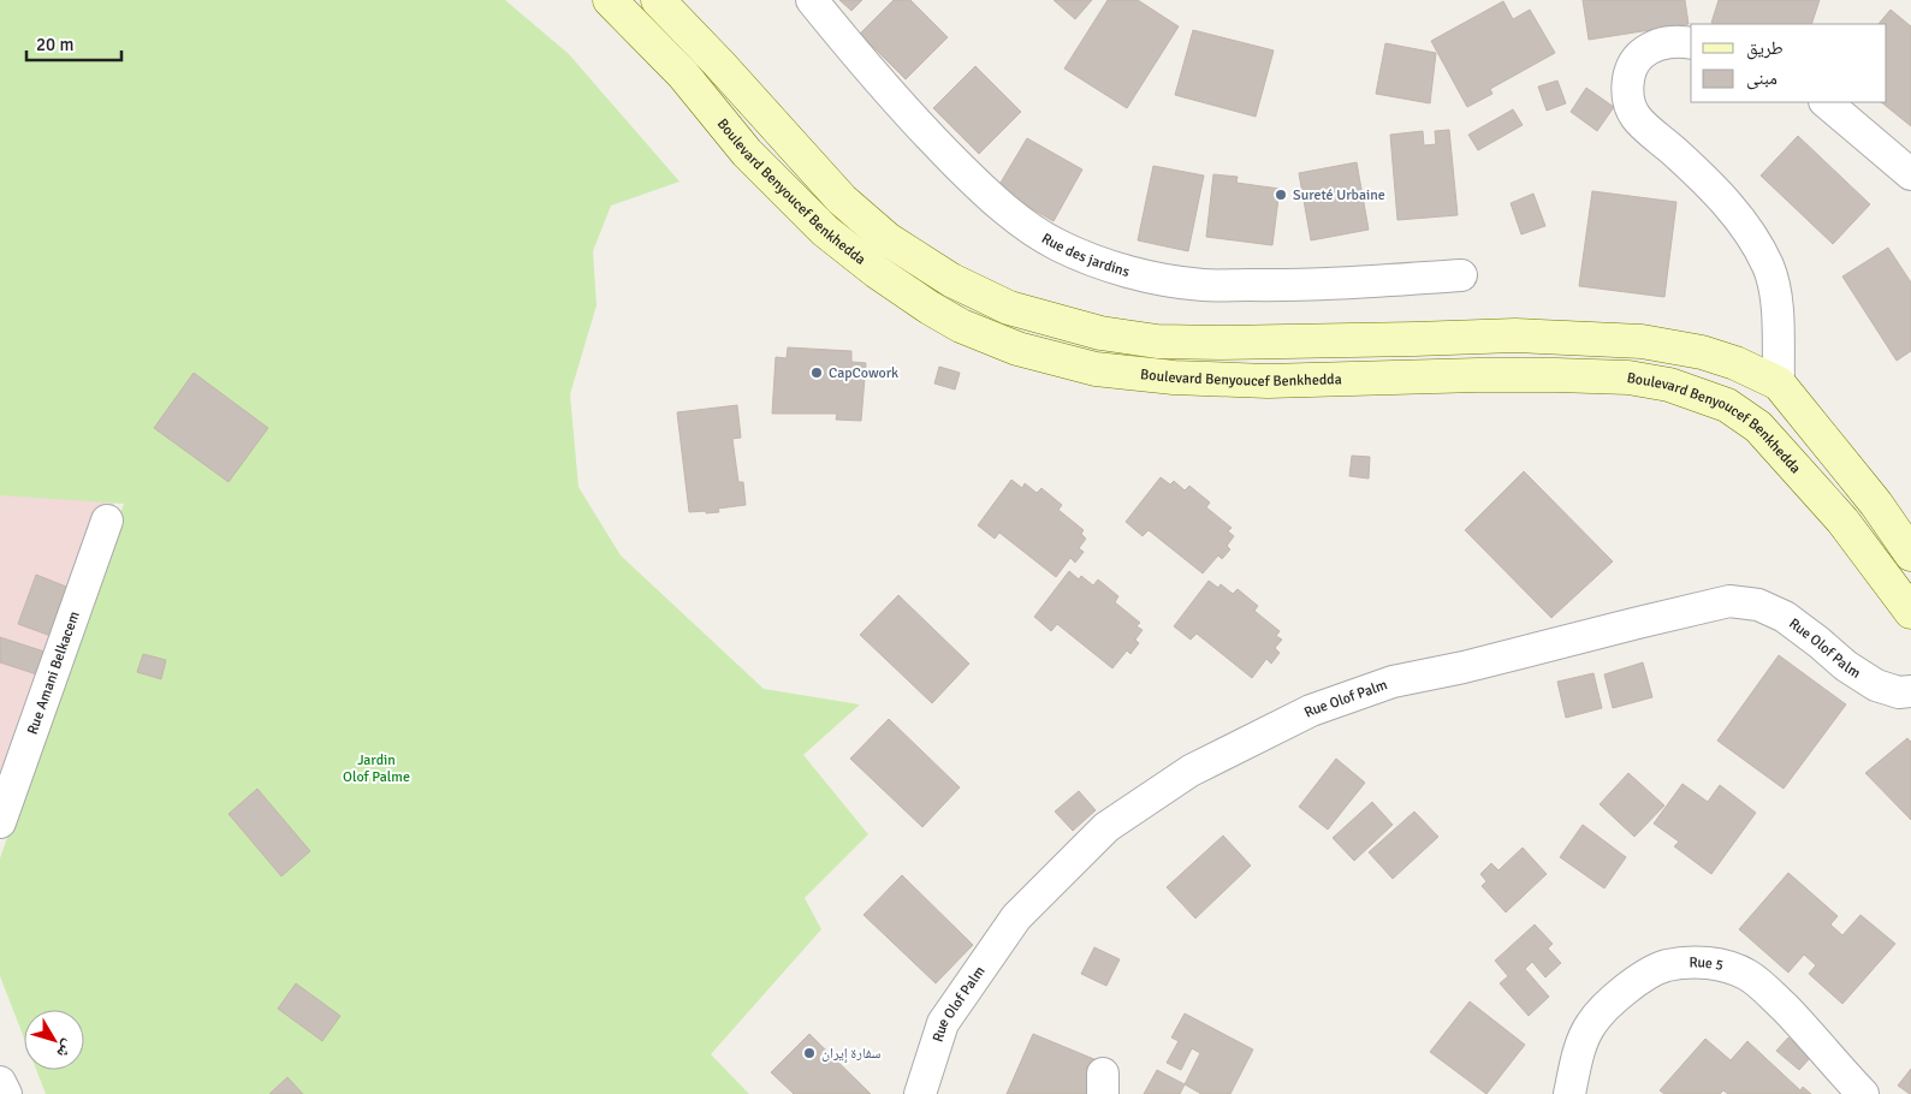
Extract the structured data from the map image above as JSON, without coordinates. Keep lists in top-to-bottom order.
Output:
{
  "streets": {
    "main road": ["Boulevard Benyoucef Benkhedda"],
    "street": [
      "Rue des jardins",
      "Rue Olof Palm",
      "Rue Amani Belkacem",
      "Rue 5"
    ]
  },
  "parks": ["Jardin Olof Palme"],
  "places": ["Sureté Urbaine", "CapCowork", "سفارة إيران"],
  "legend": ["طريق", "مبنى"],
  "scale_bar": "20 m",
  "north": "bottom right"
}
